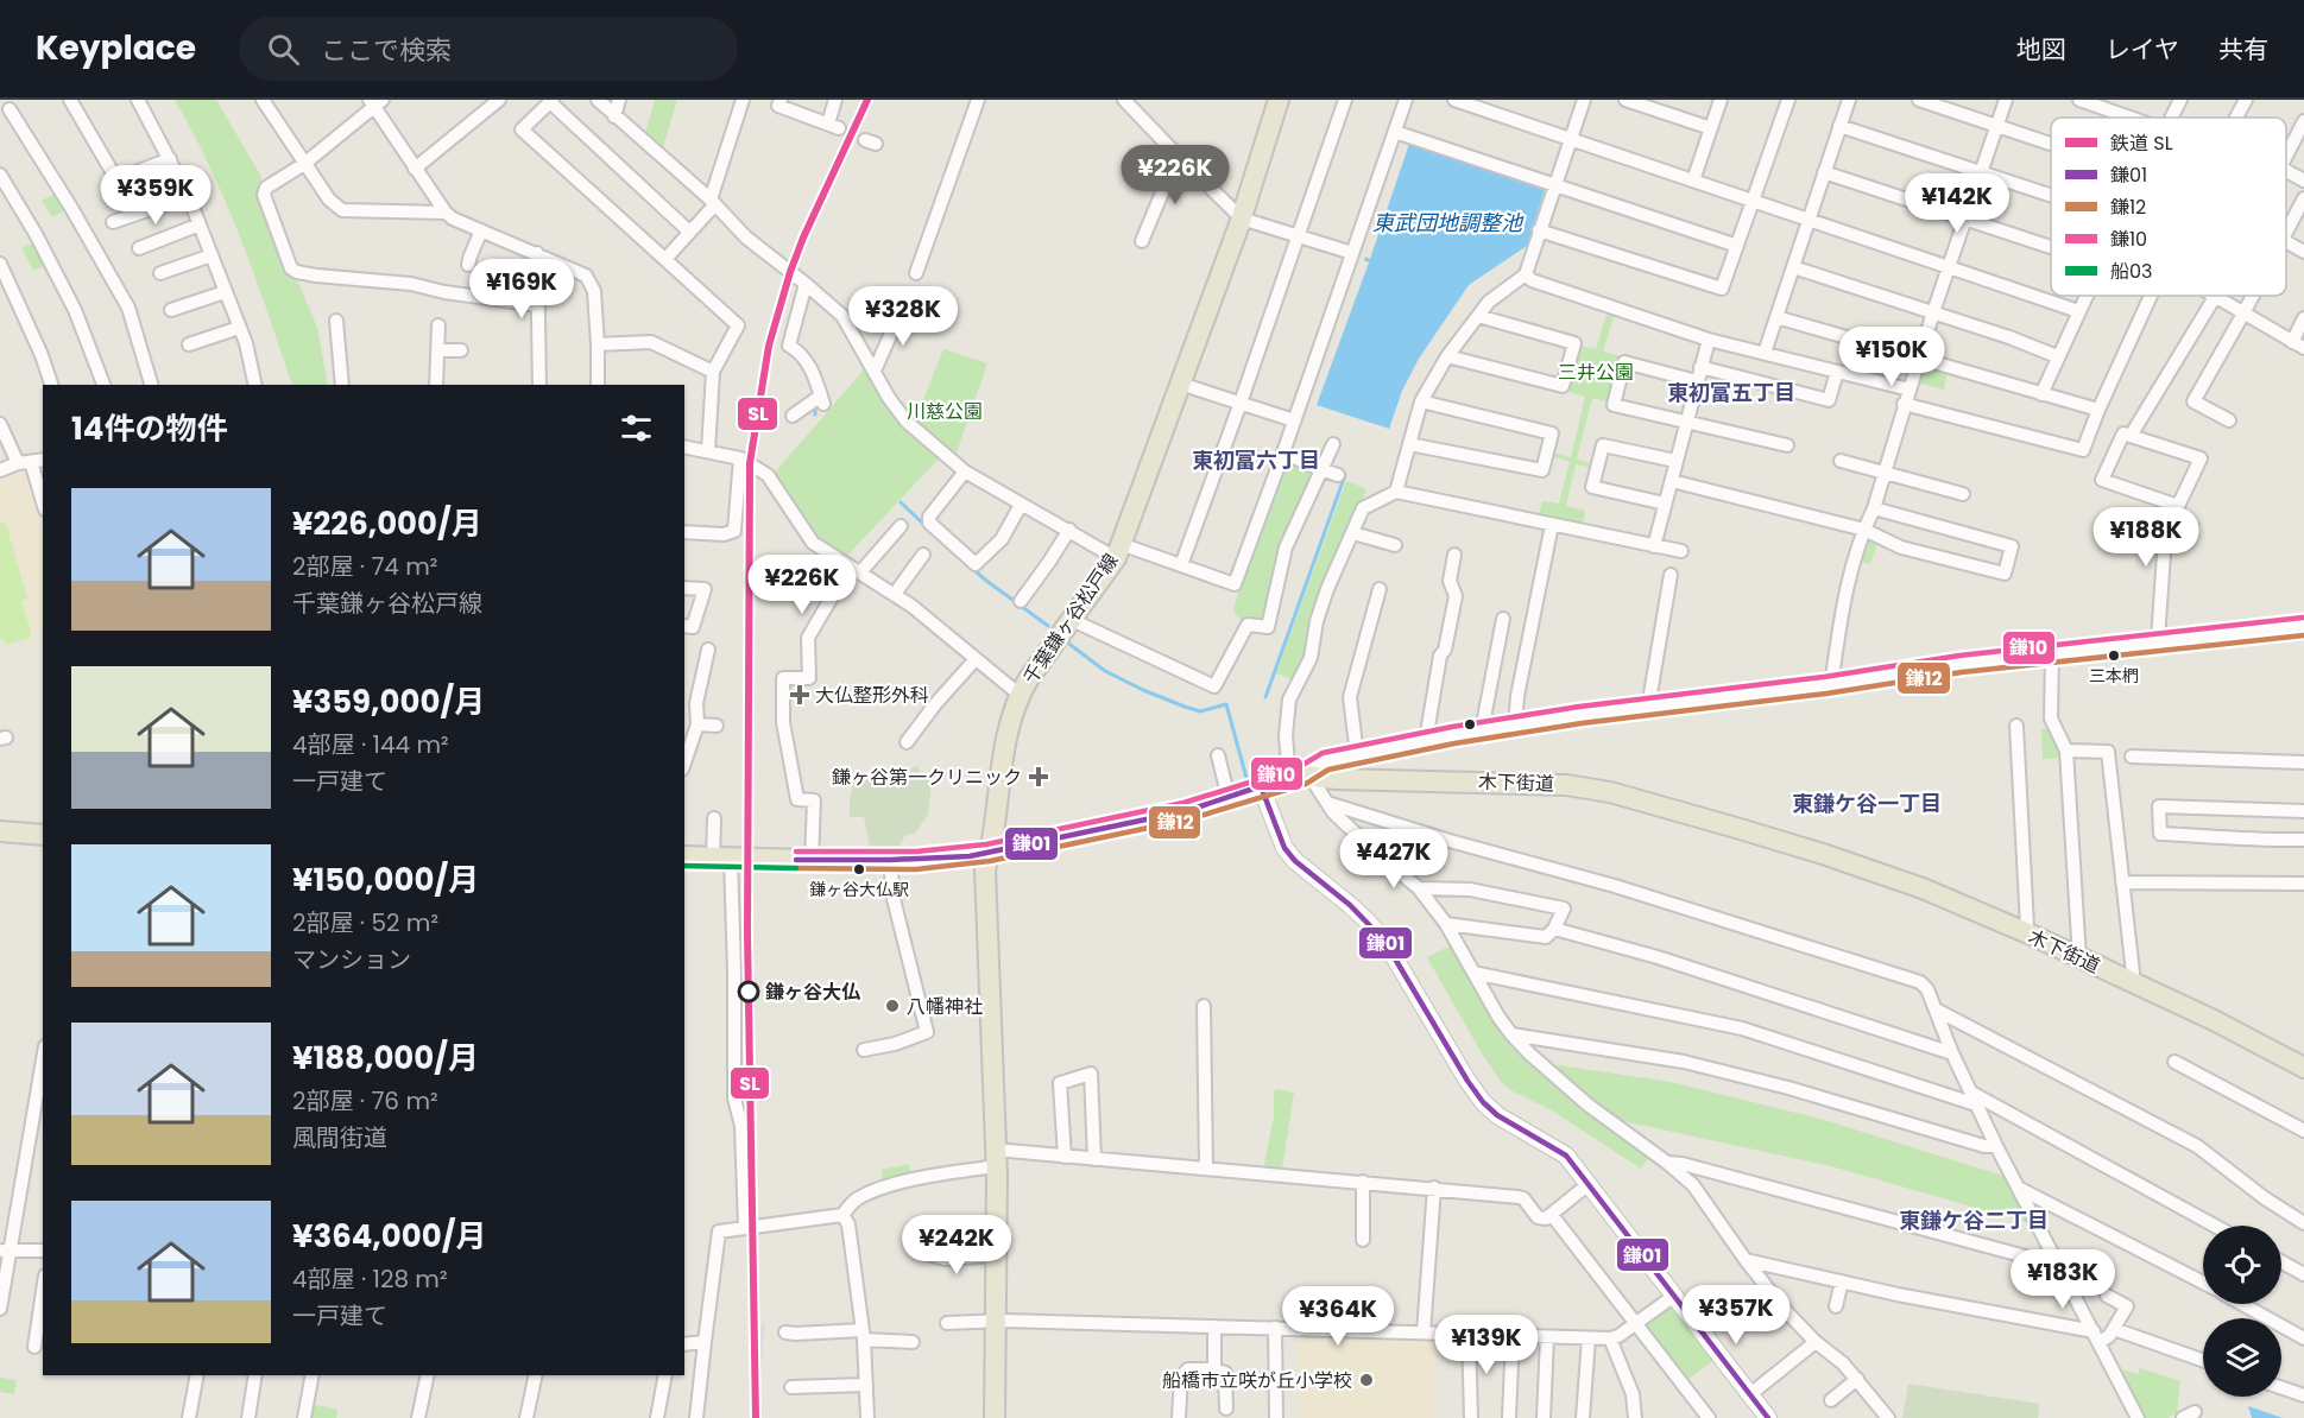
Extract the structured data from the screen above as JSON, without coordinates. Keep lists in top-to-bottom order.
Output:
{
  "streets": {
    "main road": ["千葉鎌ヶ谷松戸線", "木下街道"]
  },
  "crossings": [
    ["千葉鎌ヶ谷松戸線", "木下街道"]
  ],
  "districts": [
    "東初富五丁目",
    "東初富六丁目",
    "東鎌ケ谷一丁目",
    "東鎌ケ谷二丁目"
  ],
  "water": ["東武団地調整池"],
  "parks": ["三井公園", "川慈公園"],
  "places": {
    "other": [
      "三本椚",
      "鎌ヶ谷大仏駅",
      "鎌ヶ谷大仏",
      "八幡神社",
      "船橋市立咲が丘小学校"
    ],
    "health": ["大仏整形外科", "鎌ヶ谷第一クリニック"]
  },
  "lines": [
    "rail line SL",
    "transit line 鎌10",
    "transit line 鎌12",
    "transit line 鎌01",
    "transit line 船03"
  ],
  "legend": [
    "鉄道 SL",
    "鎌01",
    "鎌12",
    "鎌10",
    "船03"
  ],
  "page": {
    "header": "Keyplace",
    "search": "ここで検索",
    "nav": ["地図", "レイヤ", "共有"],
    "price": [
      "¥226K",
      "¥359K",
      "¥142K",
      "¥169K",
      "¥328K",
      "¥150K",
      "¥188K",
      "¥226K",
      "¥427K",
      "¥242K",
      "¥183K",
      "¥357K",
      "¥364K",
      "¥139K"
    ],
    "heading": "14件の物件",
    "list": [
      {
        "name": "¥226,000/月",
        "note": "2部屋 · 74 m² · 千葉鎌ヶ谷松戸線"
      },
      {
        "name": "¥359,000/月",
        "note": "4部屋 · 144 m² · 一戸建て"
      },
      {
        "name": "¥150,000/月",
        "note": "2部屋 · 52 m² · マンション"
      },
      {
        "name": "¥188,000/月",
        "note": "2部屋 · 76 m² · 風間街道"
      },
      {
        "name": "¥364,000/月",
        "note": "4部屋 · 128 m² · 一戸建て"
      }
    ]
  }
}
